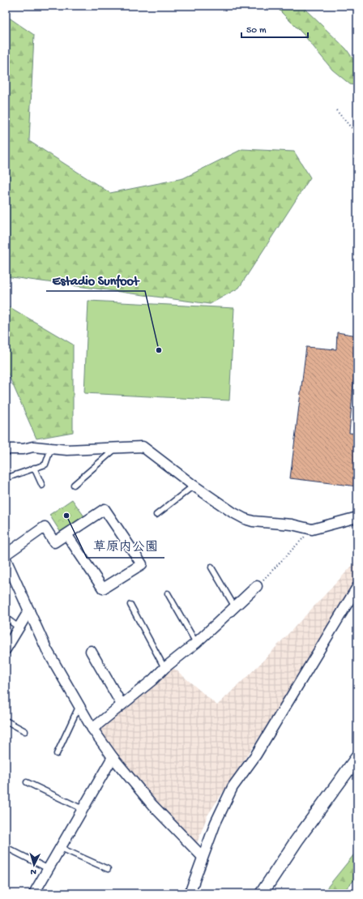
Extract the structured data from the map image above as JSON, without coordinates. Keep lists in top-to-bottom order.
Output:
{
  "places": ["Estadio Sunfoot", "草原内公園"],
  "scale_bar": "50 m",
  "north": "bottom"
}
